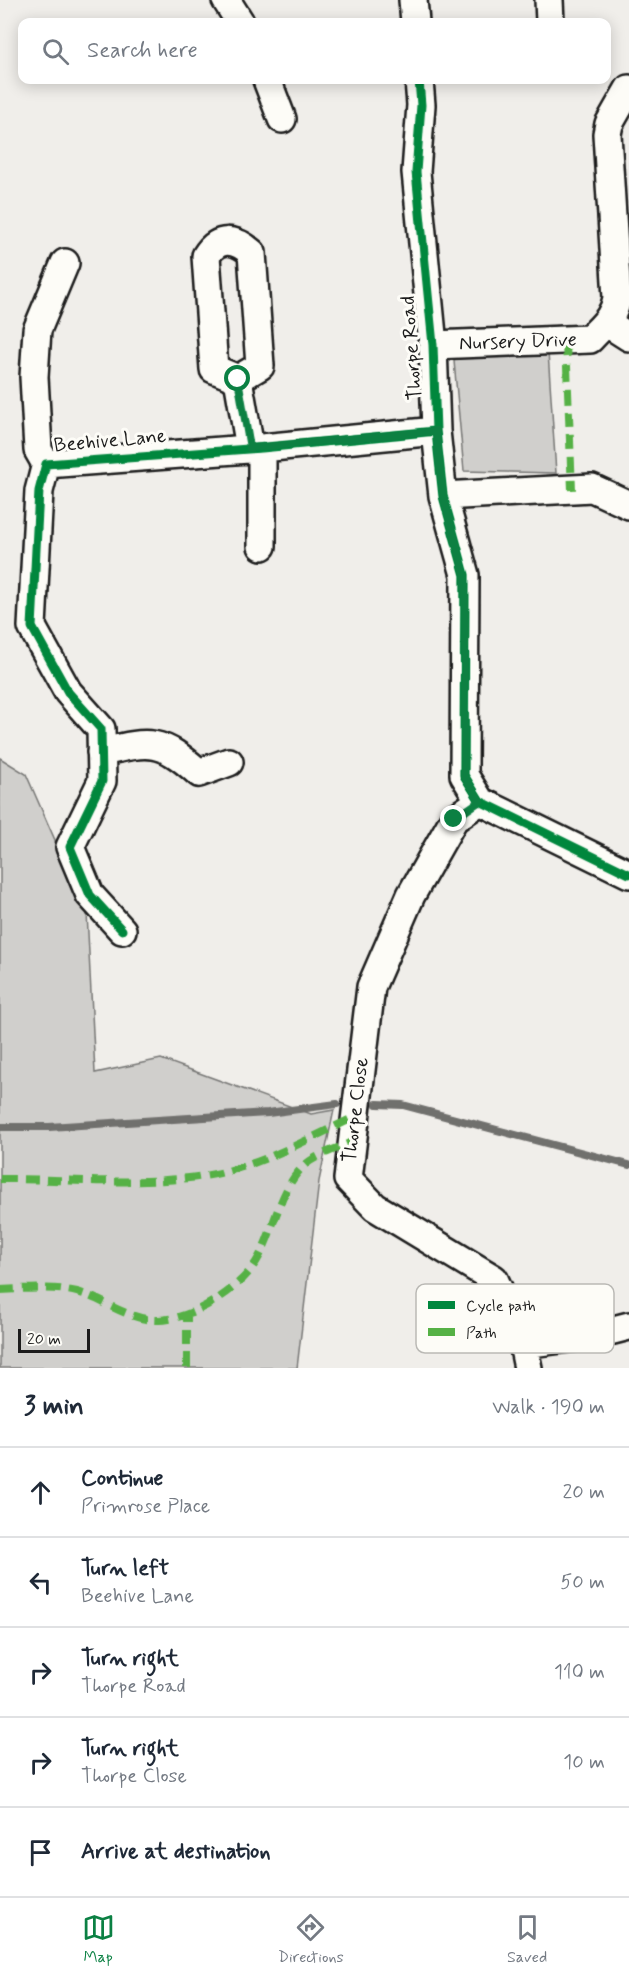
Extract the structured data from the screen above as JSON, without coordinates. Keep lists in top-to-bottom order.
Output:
{
  "streets": {
    "street": [
      "Nursery Drive",
      "Thorpe Road",
      "Beehive Lane",
      "Thorpe Close"
    ]
  },
  "crossings": [
    ["Nursery Drive", "Thorpe Road"],
    ["Thorpe Road", "Beehive Lane"],
    ["Thorpe Road", "Thorpe Close"]
  ],
  "legend": ["Cycle path", "Path"],
  "scale_bar": "20 m",
  "page": {
    "search": "Search here",
    "scale": "20 m",
    "heading": ["3 min", "Walk · 190 m"],
    "list": [
      ["Continue", "Primrose Place", "20 m"],
      ["Turn left", "Beehive Lane", "50 m"],
      ["Turn right", "Thorpe Road", "110 m"],
      ["Turn right", "Thorpe Close", "10 m"],
      "Arrive at destination"
    ],
    "nav": ["Map", "Directions", "Saved"]
  }
}
